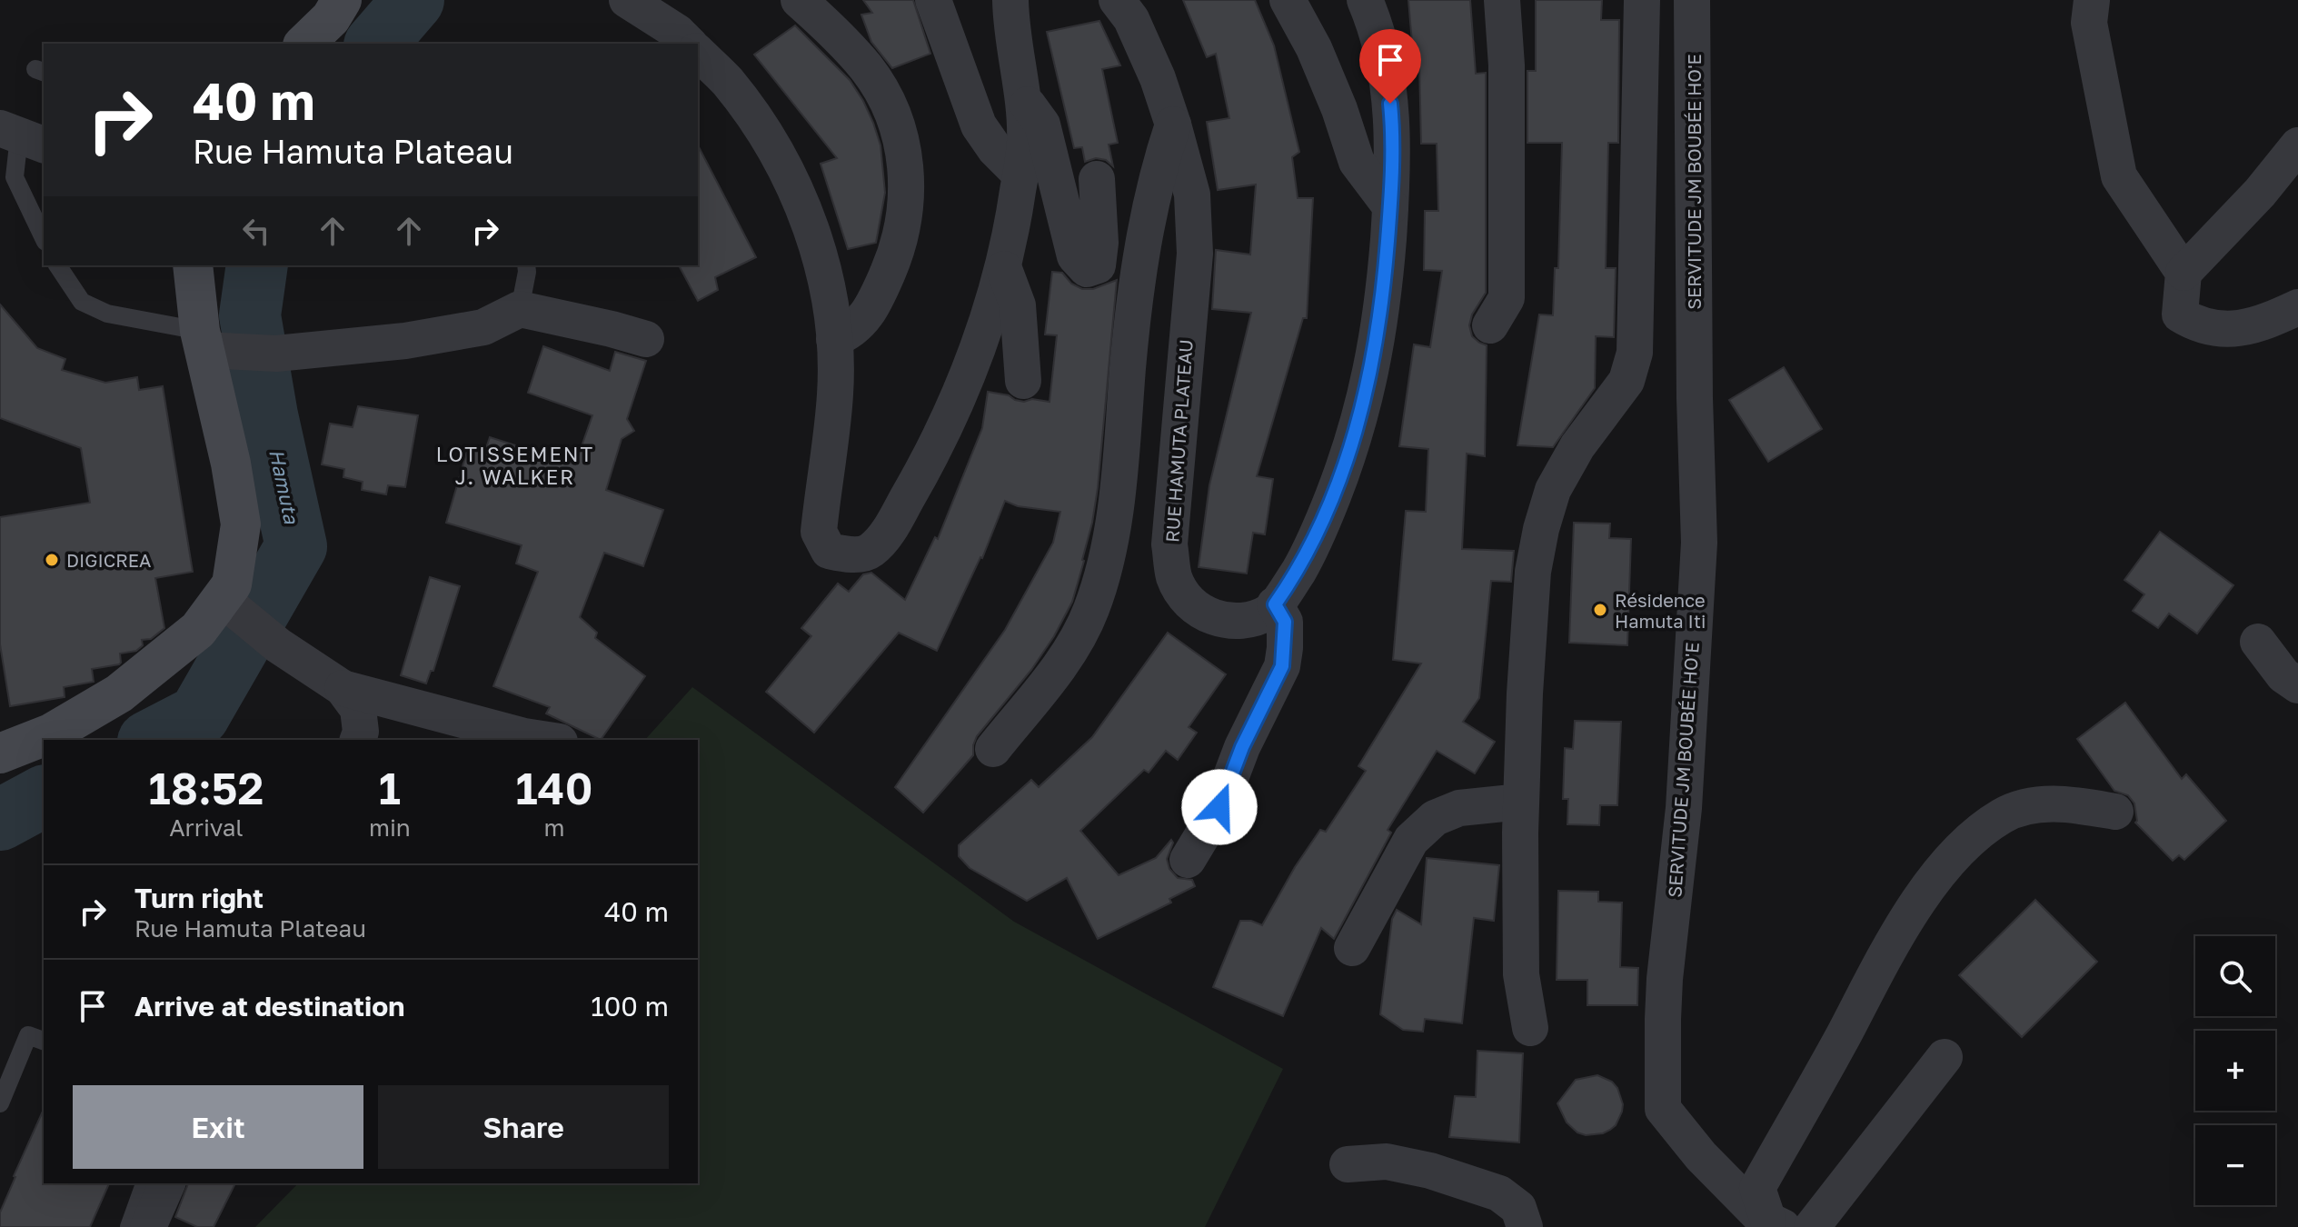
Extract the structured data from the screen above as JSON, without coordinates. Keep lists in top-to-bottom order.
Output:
{
  "streets": {
    "street": ["SERVITUDE JM BOUBÉE HO'E", "RUE HAMUTA PLATEAU"]
  },
  "districts": ["LOTISSEMENT J. WALKER"],
  "water": ["Hamuta"],
  "places": ["DIGICREA", "Résidence Hamuta Iti"],
  "page": {
    "turn": ["40 m", "Rue Hamuta Plateau"],
    "eta": [
      "18:52",
      "Arrival",
      "1",
      "min",
      "140",
      "m"
    ],
    "list": [
      {
        "name": "Turn right",
        "note": "Rue Hamuta Plateau",
        "value": "40 m"
      },
      {
        "name": "Arrive at destination",
        "value": "100 m"
      }
    ],
    "map_buttons": ["+", "−"],
    "buttons": ["Exit", "Share"]
  }
}
